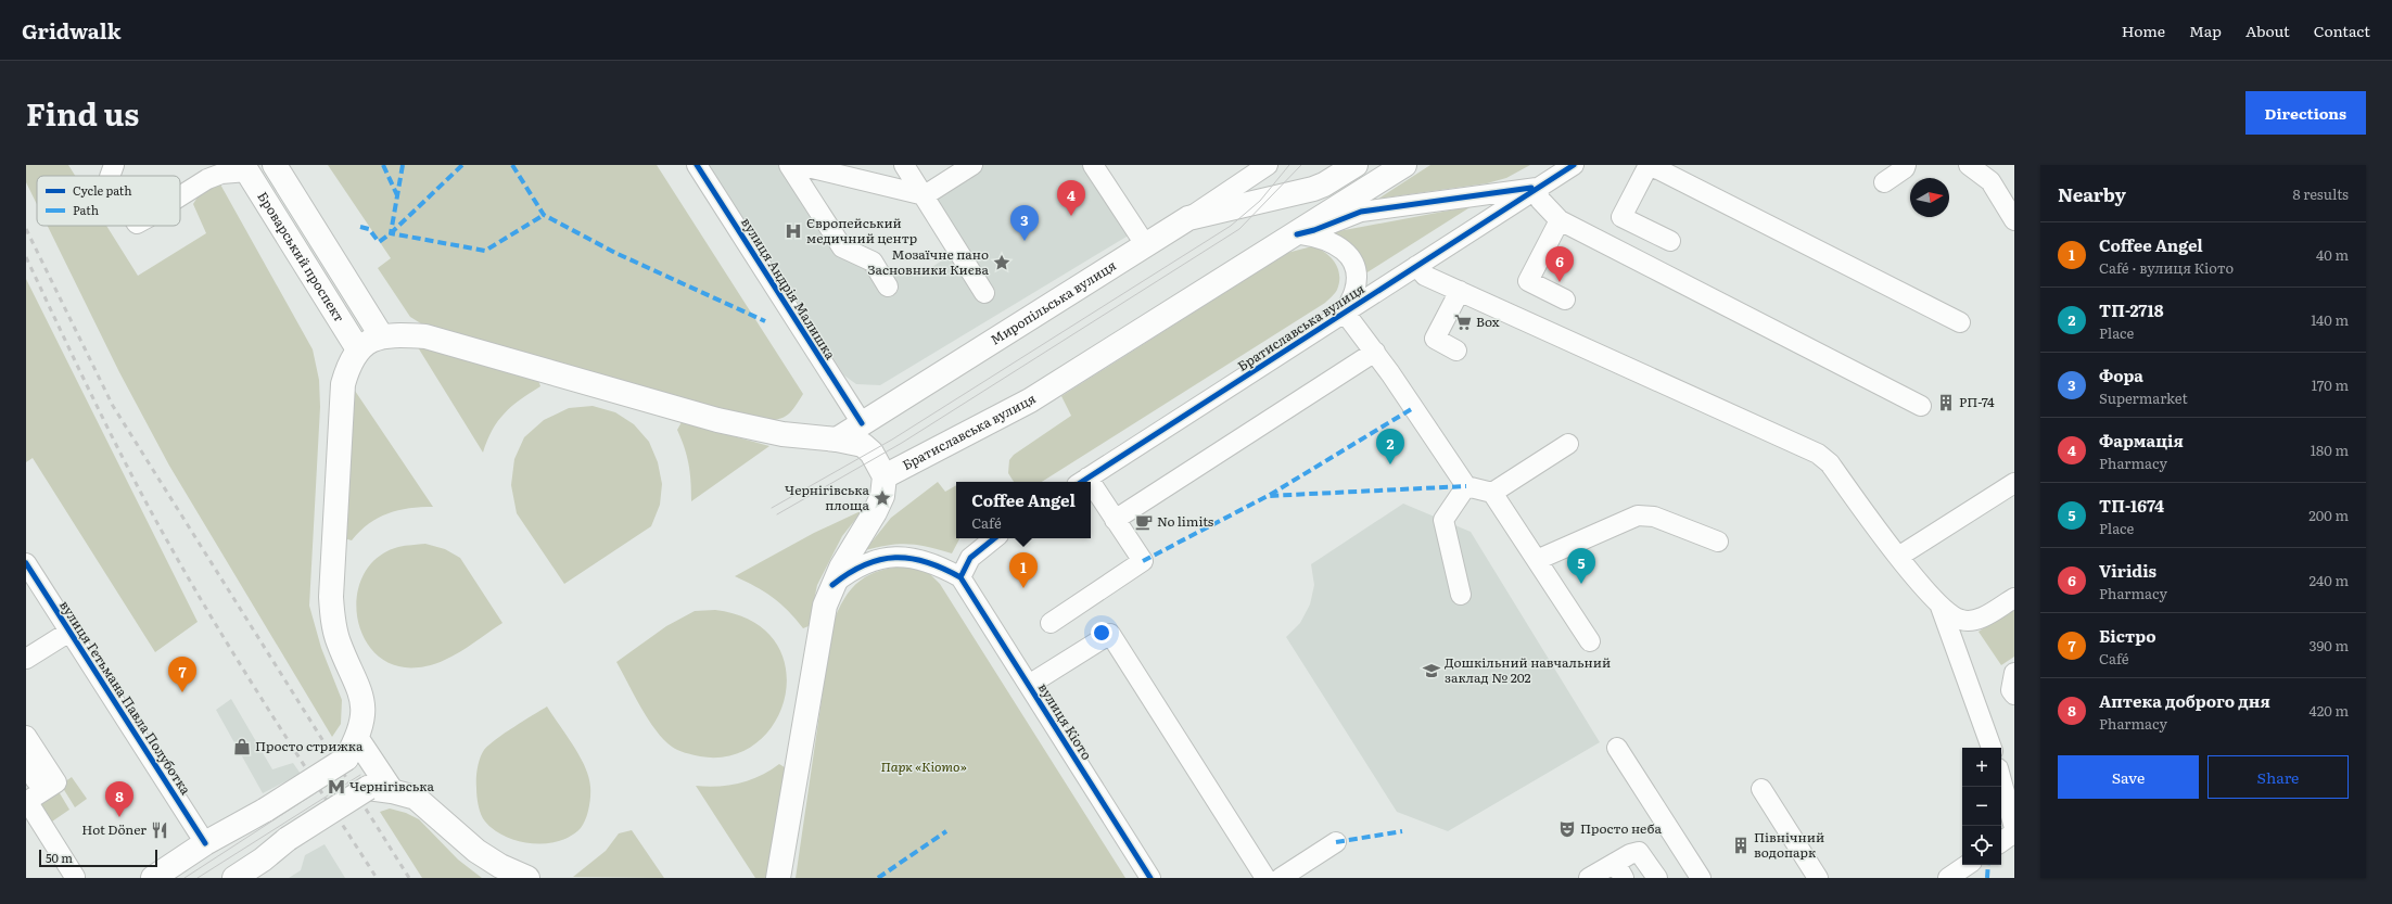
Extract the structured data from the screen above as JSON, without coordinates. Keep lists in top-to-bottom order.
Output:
{
  "streets": {
    "main road": ["Броварський проспект", "Миропільська вулиця", "Братиславська вулиця"],
    "street": ["вулиця Андрія Малишка", "вулиця Гетьмана Павла Полуботка", "вулиця Кіото"]
  },
  "crossings": [
    ["вулиця Андрія Малишка", "Миропільська вулиця"]
  ],
  "parks": ["Парк «Кіото»"],
  "places": {
    "hospital": ["Європейський медичний центр"],
    "place": ["Мозаїчне пано Засновники Києва", "Чернігівська площа"],
    "supermarket": ["Box"],
    "building": ["РП-74", "Північний водопарк"],
    "cafe": ["No limits"],
    "school or university": ["Дошкільний навчальний заклад № 202"],
    "shop": ["Просто стрижка"],
    "metro station": ["Чернігівська"],
    "theatre": ["Просто неба"],
    "restaurant": ["Hot Döner"]
  },
  "legend": ["Cycle path", "Path"],
  "scale_bar": "50 m",
  "north": "right",
  "page": {
    "header": "Gridwalk",
    "nav": [
      "Home",
      "Map",
      "About",
      "Contact"
    ],
    "title": "Find us",
    "buttons": [
      "Directions",
      ["Save", "Share"]
    ],
    "heading": ["Nearby", "8 results"],
    "pins": [
      "4",
      "3",
      "6",
      "2",
      "5",
      "1",
      "7",
      "8"
    ],
    "list": [
      {
        "mark": "1",
        "name": "Coffee Angel",
        "note": "Café · вулиця Кіото",
        "value": "40 m"
      },
      {
        "mark": "2",
        "name": "ТП-2718",
        "note": "Place",
        "value": "140 m"
      },
      {
        "mark": "3",
        "name": "Фора",
        "note": "Supermarket",
        "value": "170 m"
      },
      {
        "mark": "4",
        "name": "Фармація",
        "note": "Pharmacy",
        "value": "180 m"
      },
      {
        "mark": "5",
        "name": "ТП-1674",
        "note": "Place",
        "value": "200 m"
      },
      {
        "mark": "6",
        "name": "Viridis",
        "note": "Pharmacy",
        "value": "240 m"
      },
      {
        "mark": "7",
        "name": "Бістро",
        "note": "Café",
        "value": "390 m"
      },
      {
        "mark": "8",
        "name": "Аптека доброго дня",
        "note": "Pharmacy",
        "value": "420 m"
      }
    ],
    "popup": ["Coffee Angel", "Café"],
    "map_buttons": ["+", "−"],
    "scale": "50 m"
  }
}
